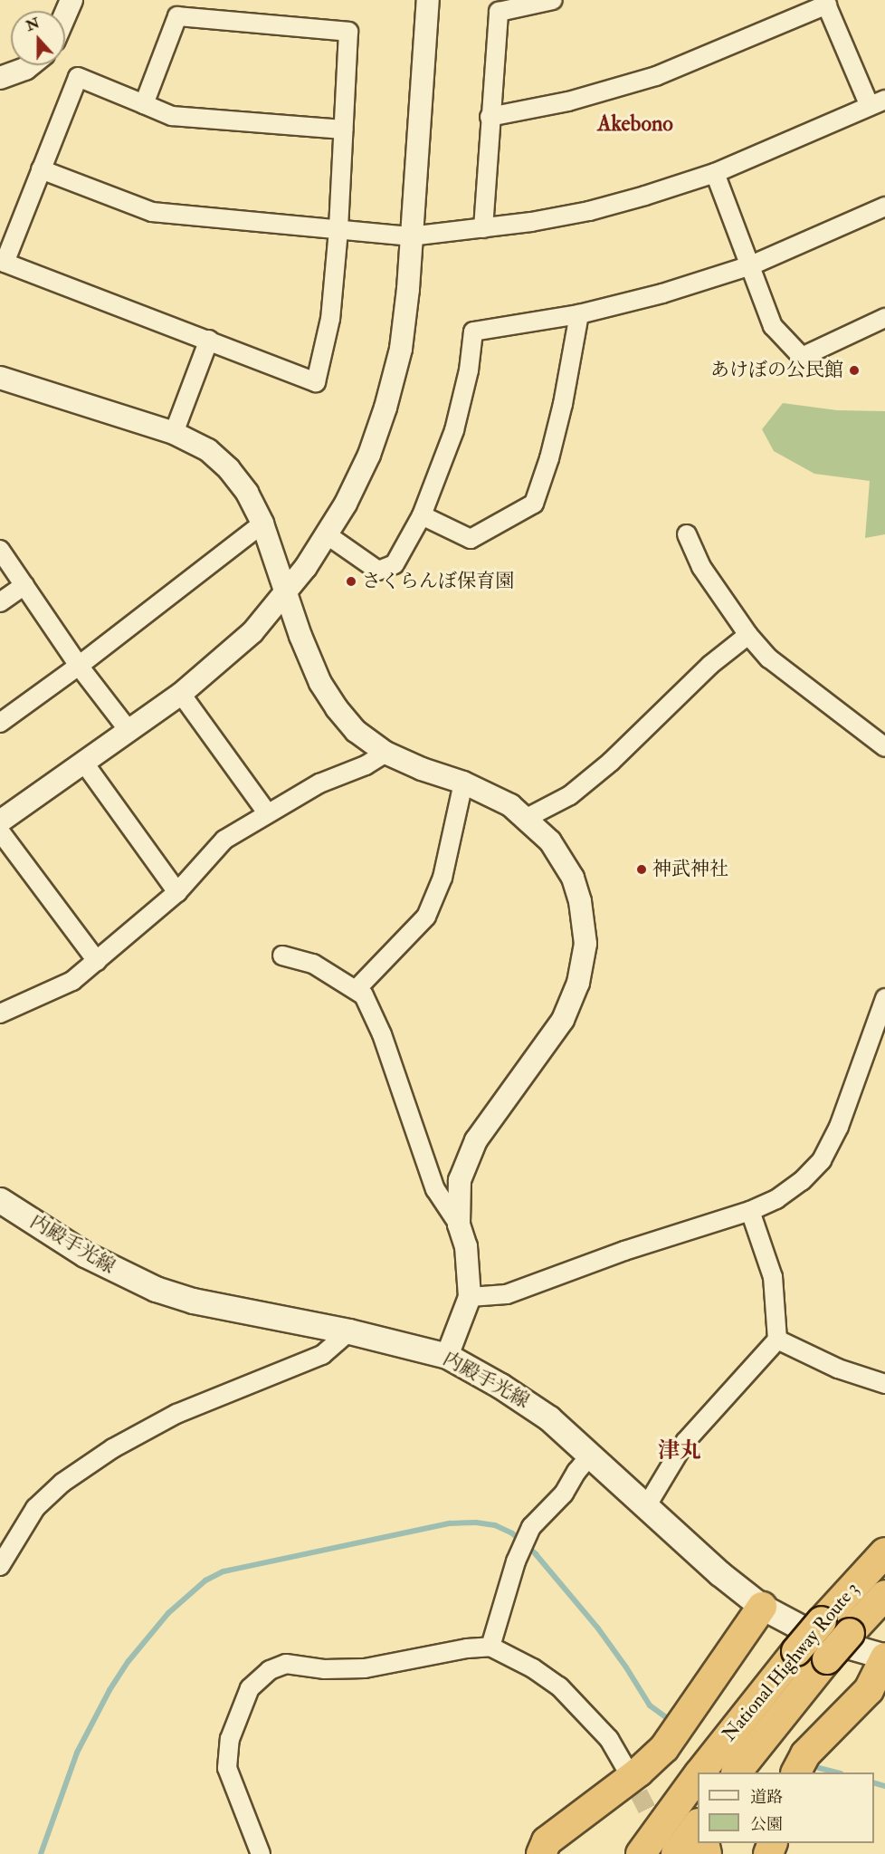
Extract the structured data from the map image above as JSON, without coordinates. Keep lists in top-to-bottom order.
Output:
{
  "streets": {
    "highway": ["National Highway Route 3"],
    "main road": ["内殿手光線"]
  },
  "districts": ["Akebono", "津丸"],
  "places": ["あけぼの公民館", "さくらんぼ保育園", "神武神社"],
  "legend": ["道路", "公園"],
  "north": "top"
}
